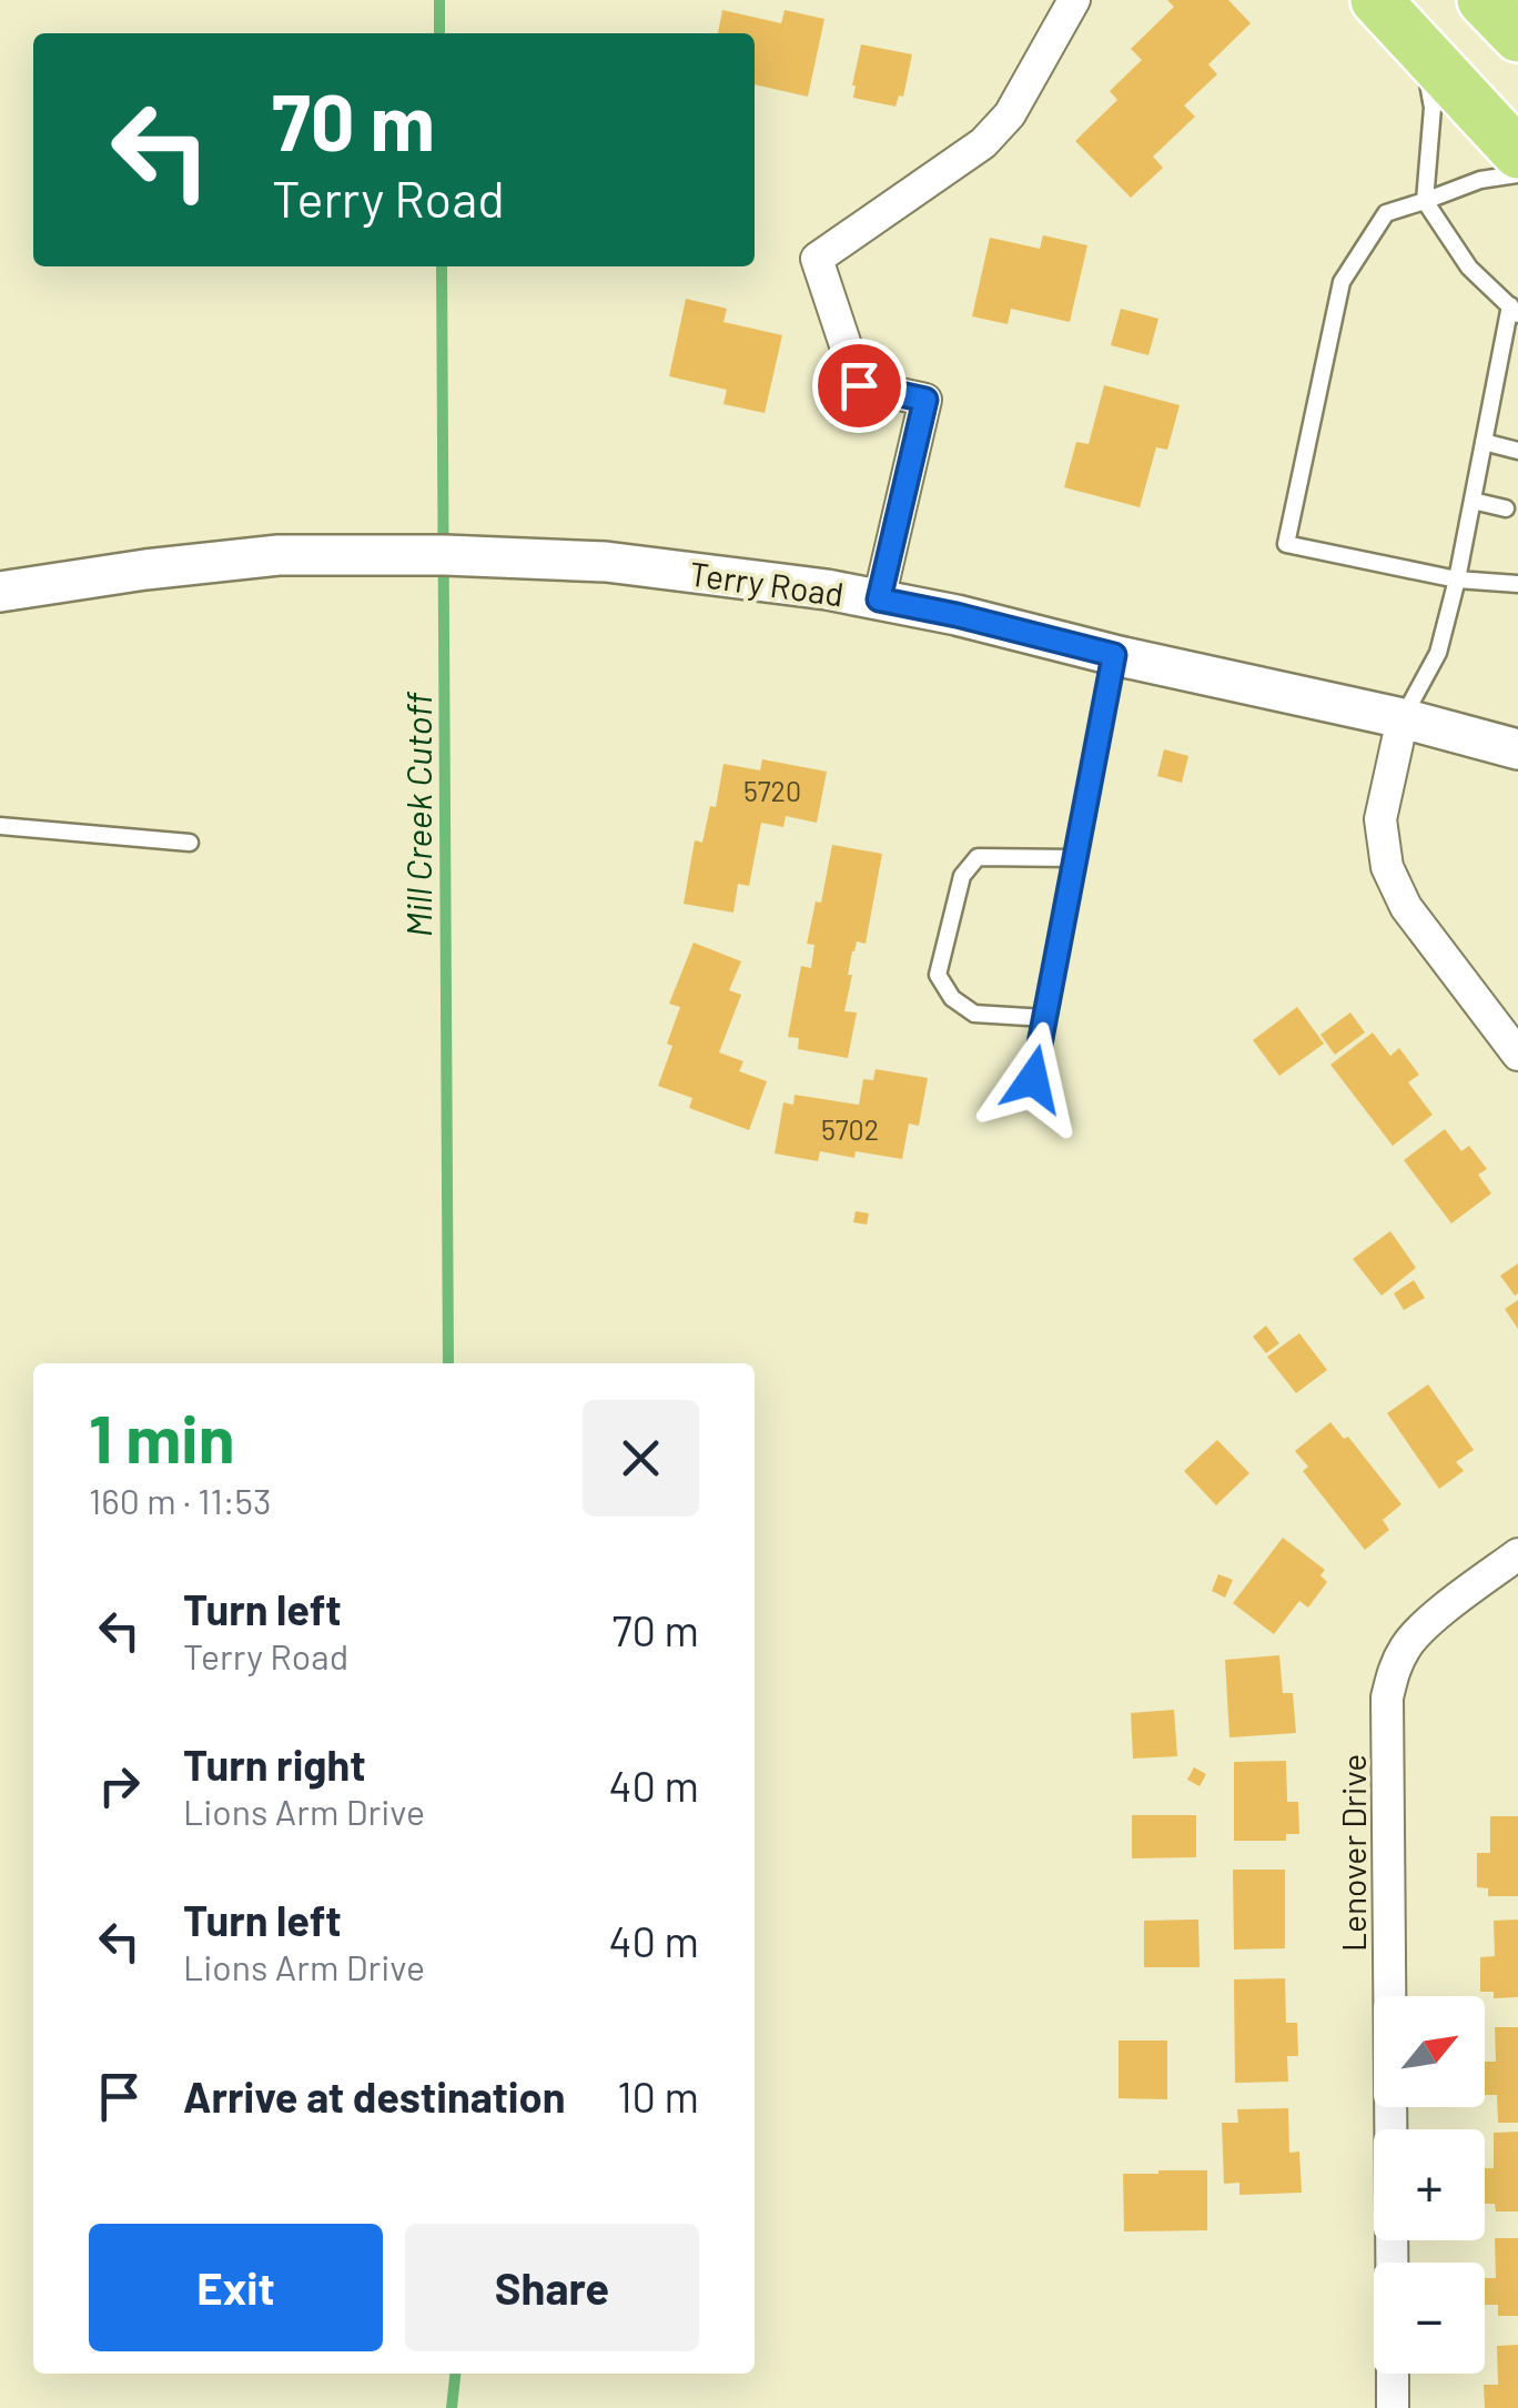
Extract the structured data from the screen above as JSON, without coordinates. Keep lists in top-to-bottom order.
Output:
{
  "streets": {
    "street": ["Terry Road", "Lenover Drive"]
  },
  "water": ["Mill Creek Cutoff"],
  "house_numbers": ["5720", "5702"],
  "north": "top right",
  "page": {
    "turn": ["70 m", "Terry Road"],
    "heading": ["1 min", "160 m · 11:53"],
    "list": [
      {
        "name": "Turn left",
        "note": "Terry Road",
        "value": "70 m"
      },
      {
        "name": "Turn right",
        "note": "Lions Arm Drive",
        "value": "40 m"
      },
      {
        "name": "Turn left",
        "note": "Lions Arm Drive",
        "value": "40 m"
      },
      {
        "name": "Arrive at destination",
        "value": "10 m"
      }
    ],
    "map_buttons": ["+", "−"],
    "buttons": ["Exit", "Share"]
  }
}
